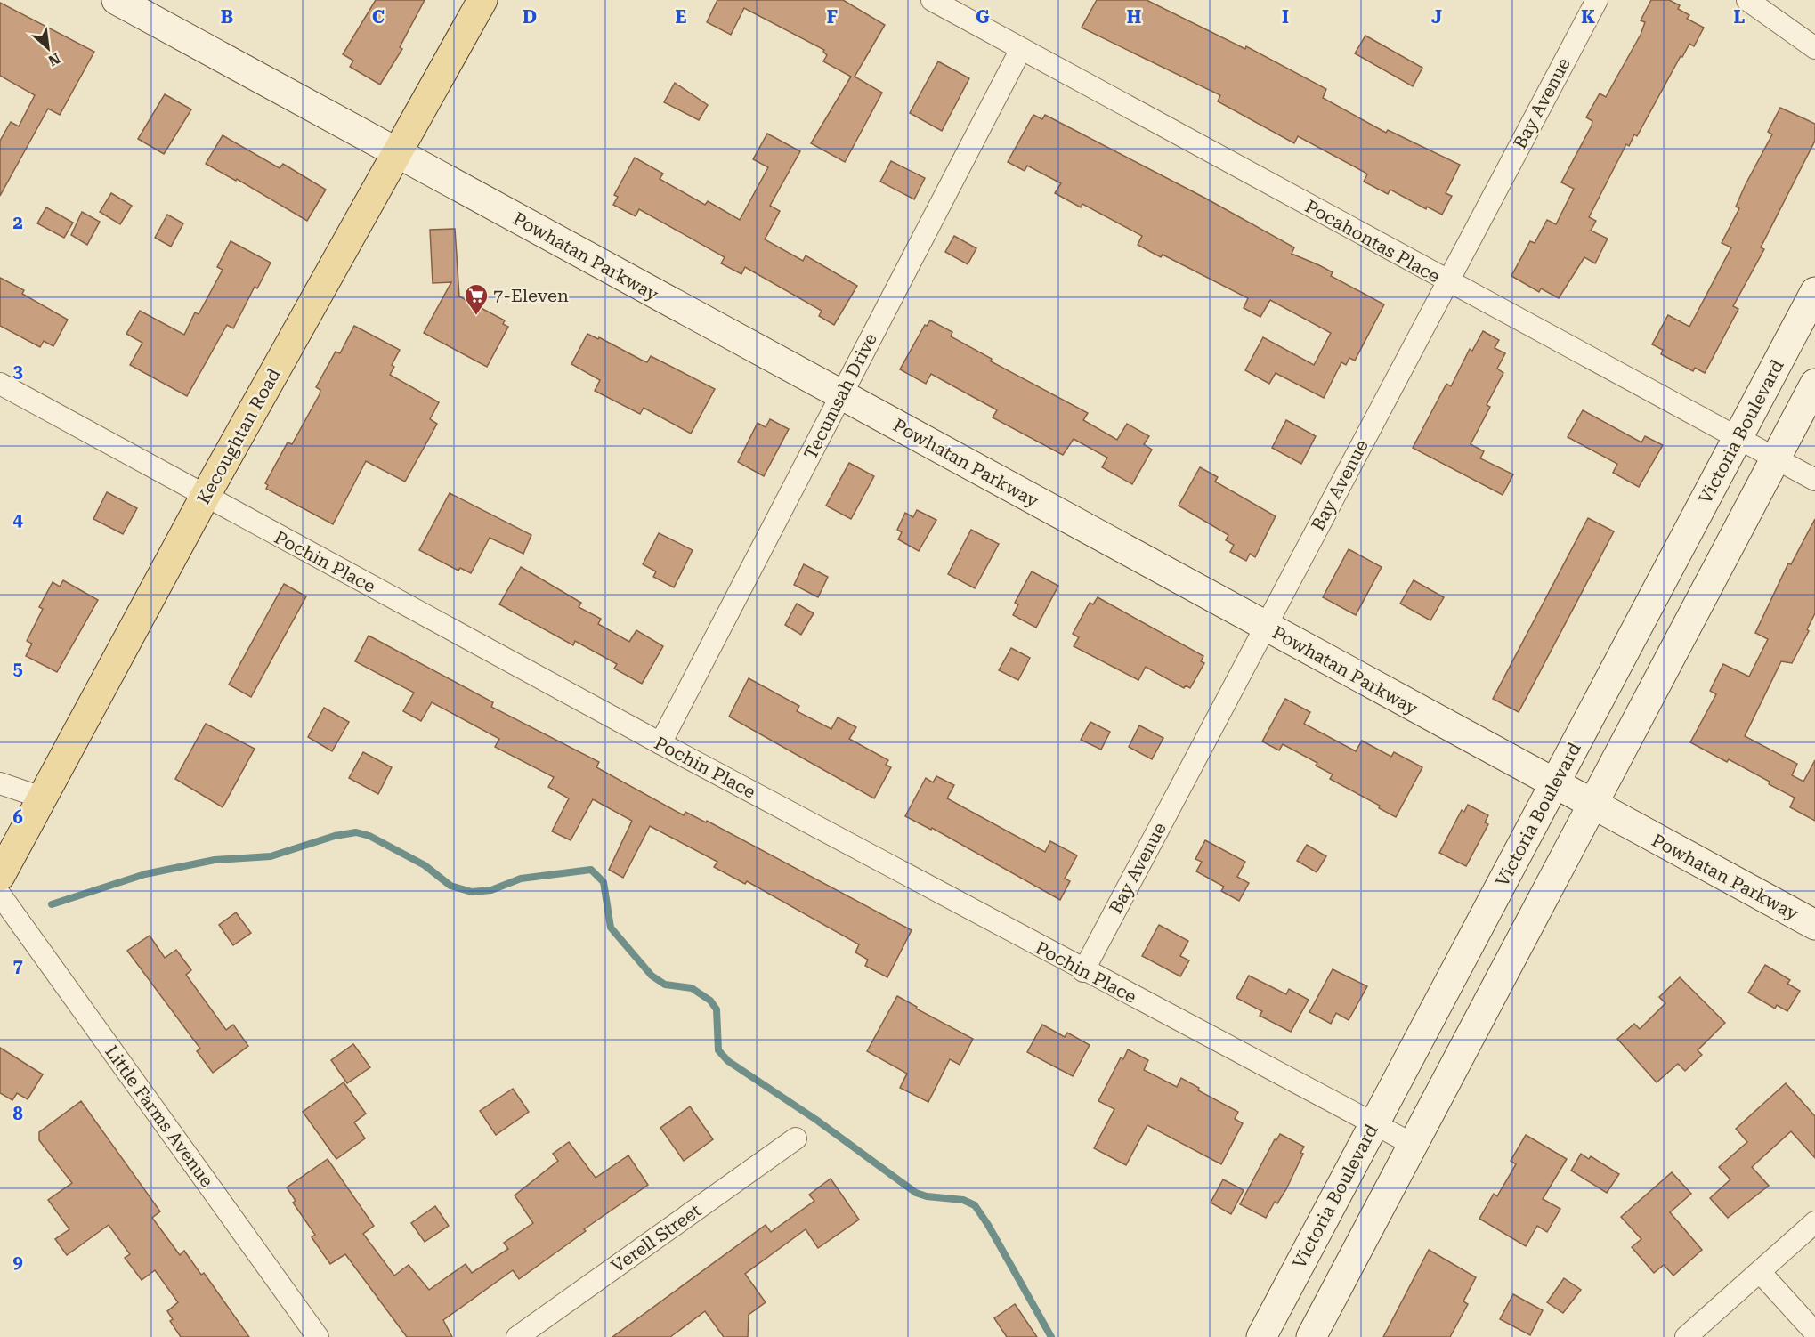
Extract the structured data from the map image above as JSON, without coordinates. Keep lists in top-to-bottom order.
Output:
{
  "streets": {
    "main road": ["Powhatan Parkway", "Victoria Boulevard", "Kecoughtan Road"],
    "street": [
      "Bay Avenue",
      "Pocahontas Place",
      "Tecumsah Drive",
      "Pochin Place",
      "Little Farms Avenue",
      "Verell Street"
    ]
  },
  "crossings": [
    ["Bay Avenue", "Pocahontas Place"],
    ["Bay Avenue", "Powhatan Parkway"],
    ["Bay Avenue", "Pochin Place"],
    ["Pocahontas Place", "Tecumsah Drive"],
    ["Pocahontas Place", "Victoria Boulevard"],
    ["Powhatan Parkway", "Tecumsah Drive"],
    ["Powhatan Parkway", "Victoria Boulevard"],
    ["Powhatan Parkway", "Kecoughtan Road"],
    ["Tecumsah Drive", "Pochin Place"],
    ["Victoria Boulevard", "Pochin Place"],
    ["Kecoughtan Road", "Pochin Place"]
  ],
  "places": {
    "supermarket": ["7-Eleven"]
  },
  "north": "bottom right",
  "grid": {
    "columns": [
      "B",
      "C",
      "D",
      "E",
      "F",
      "G",
      "H",
      "I",
      "J",
      "K",
      "L"
    ],
    "rows": [
      "2",
      "3",
      "4",
      "5",
      "6",
      "7",
      "8",
      "9"
    ]
  }
}
